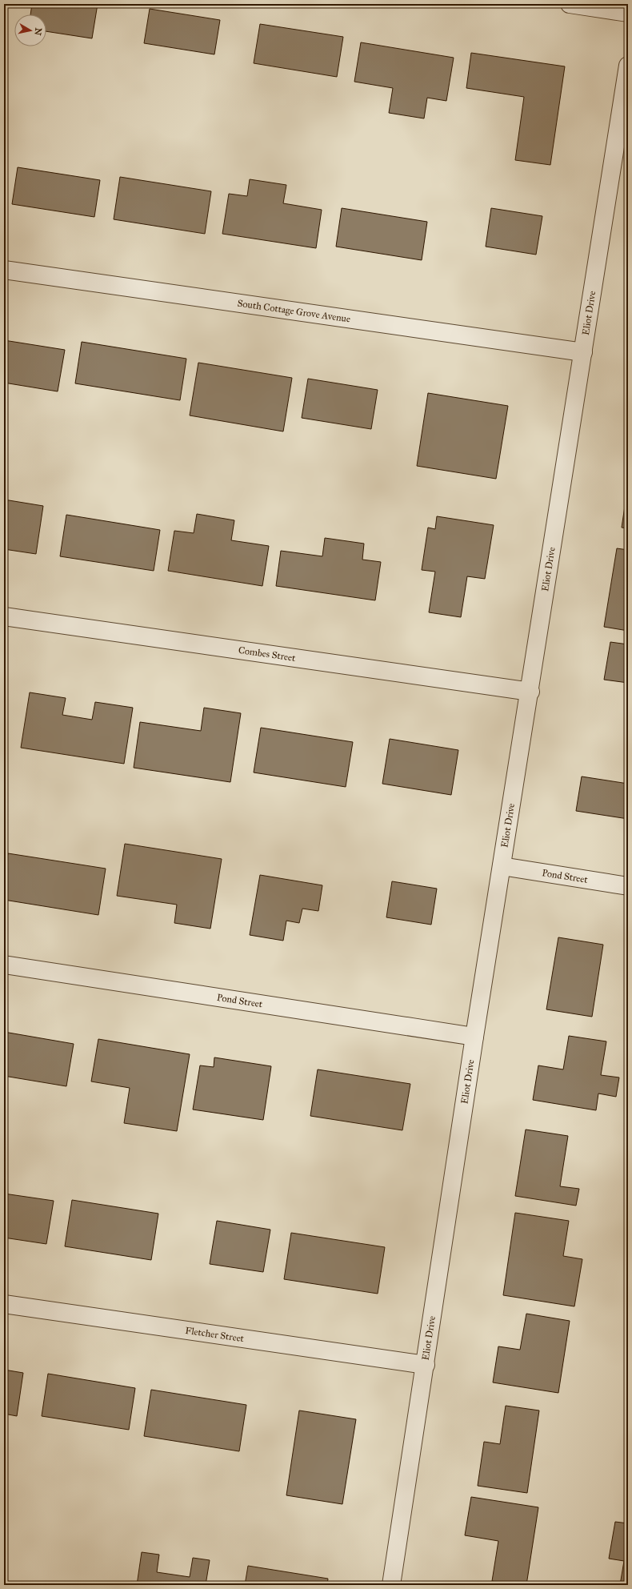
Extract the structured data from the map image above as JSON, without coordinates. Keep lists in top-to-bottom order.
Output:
{
  "streets": {
    "street": [
      "South Cottage Grove Avenue",
      "Eliot Drive",
      "Combes Street",
      "Pond Street",
      "Fletcher Street"
    ]
  },
  "crossings": [
    ["South Cottage Grove Avenue", "Eliot Drive"],
    ["Eliot Drive", "Combes Street"],
    ["Eliot Drive", "Pond Street"],
    ["Eliot Drive", "Fletcher Street"]
  ],
  "north": "right"
}
